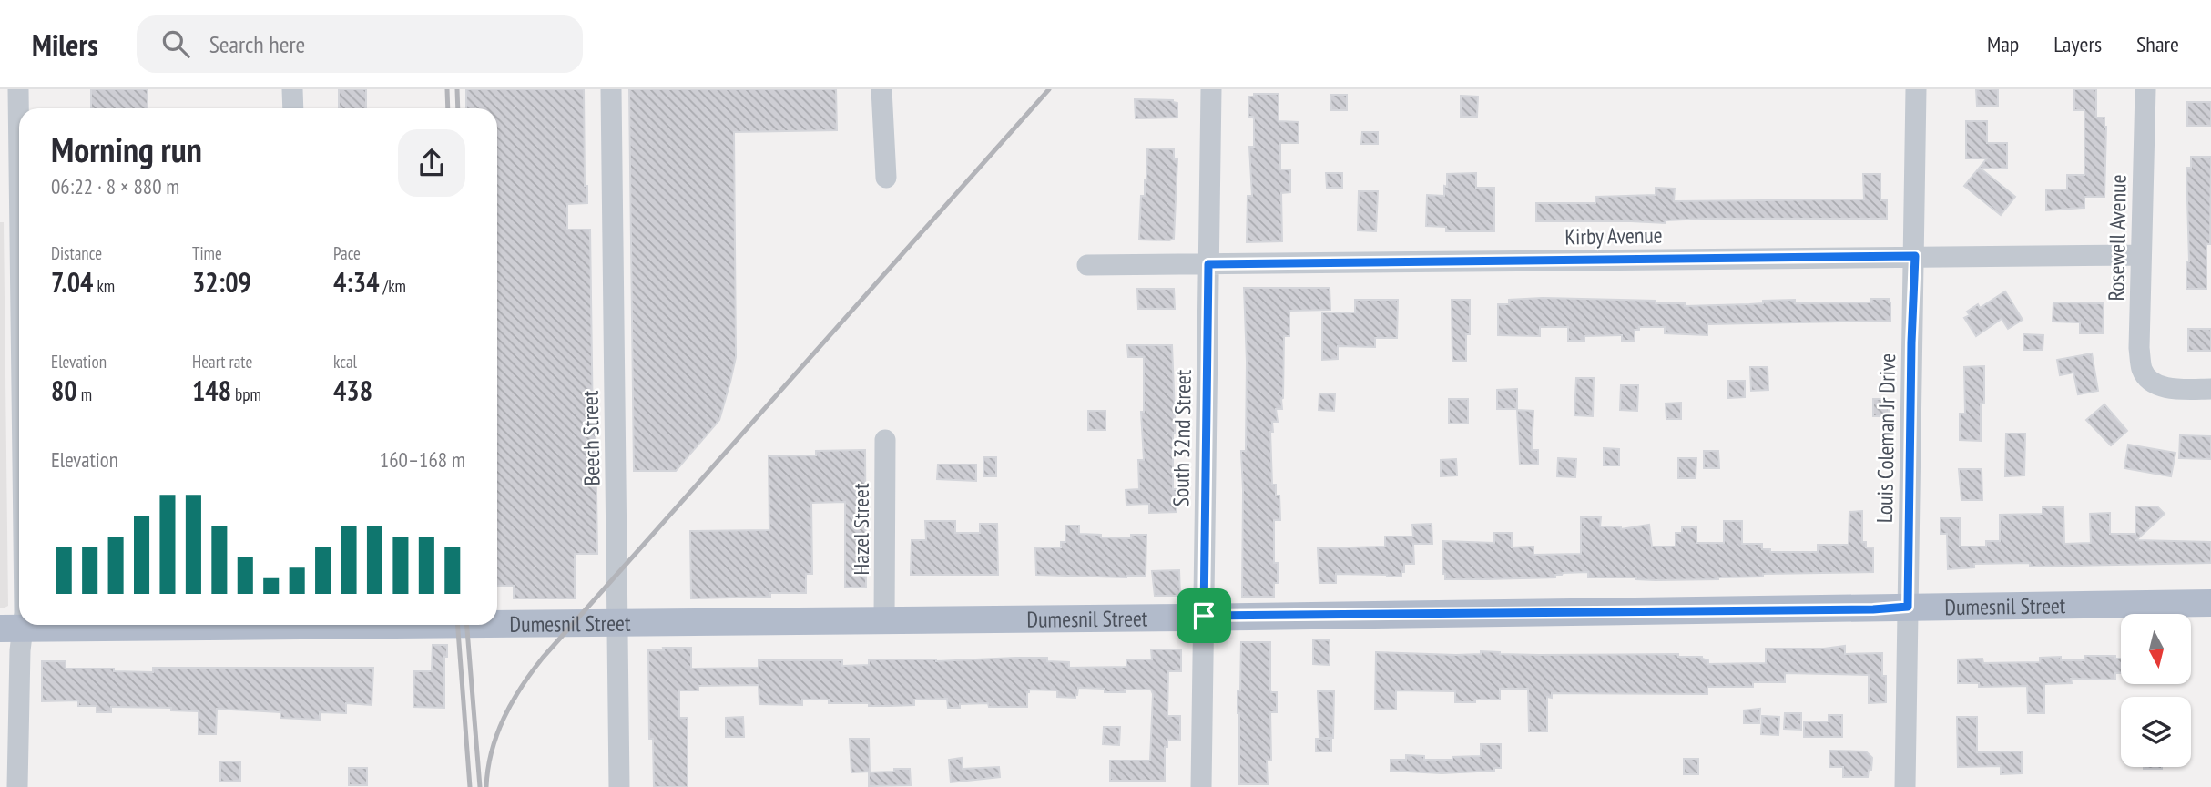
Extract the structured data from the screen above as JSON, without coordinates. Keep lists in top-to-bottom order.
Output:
{
  "streets": {
    "main road": ["Dumesnil Street"],
    "street": [
      "Kirby Avenue",
      "Rosewell Avenue",
      "Beech Street",
      "South 32nd Street",
      "Louis Coleman Jr Drive",
      "Hazel Street"
    ]
  },
  "crossings": [
    ["Kirby Avenue", "Rosewell Avenue"],
    ["Kirby Avenue", "South 32nd Street"],
    ["Kirby Avenue", "Louis Coleman Jr Drive"],
    ["Beech Street", "Dumesnil Street"],
    ["South 32nd Street", "Dumesnil Street"],
    ["Louis Coleman Jr Drive", "Dumesnil Street"],
    ["Hazel Street", "Dumesnil Street"]
  ],
  "north": "bottom",
  "page": {
    "header": "Milers",
    "search": "Search here",
    "nav": ["Map", "Layers", "Share"],
    "heading": ["Morning run", "06:22 · 8 × 880 m"],
    "stats": [
      ["Distance", "7.04 km"],
      ["Time", "32:09"],
      ["Pace", "4:34 /km"],
      ["Elevation", "80 m"],
      ["Heart rate", "148 bpm"],
      ["kcal", "438"]
    ],
    "chart": ["Elevation", "160–168 m"]
  }
}
